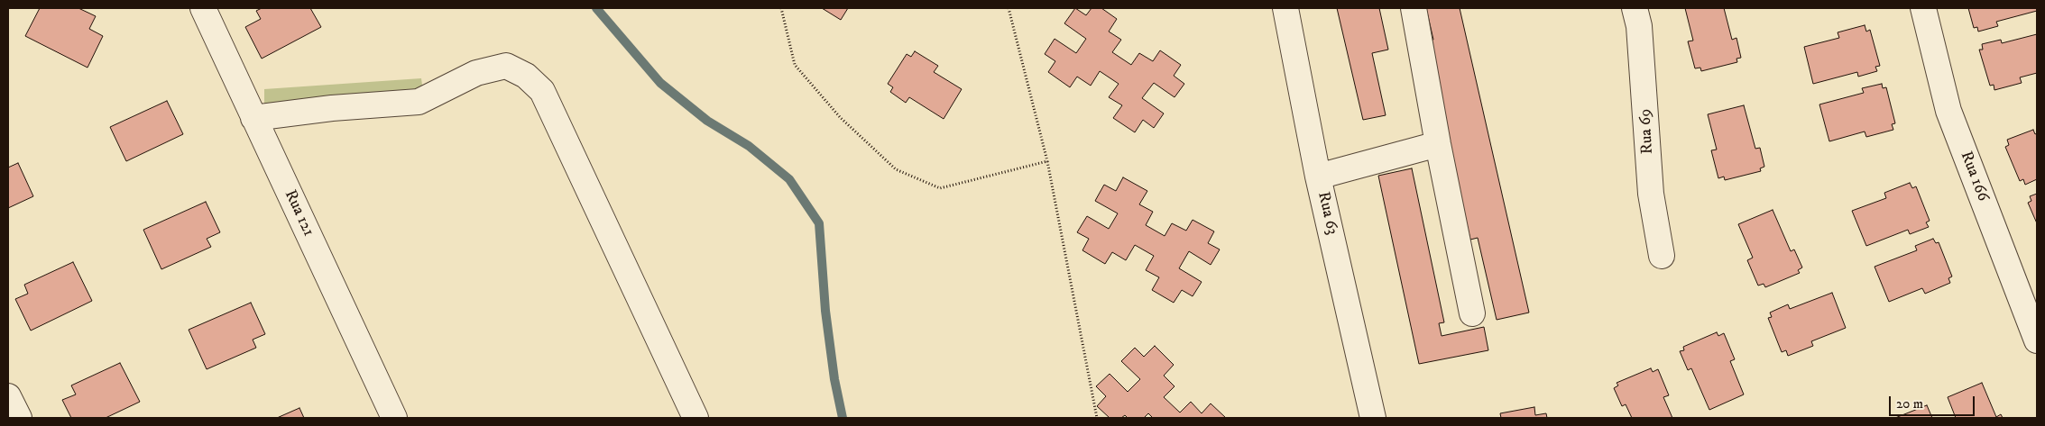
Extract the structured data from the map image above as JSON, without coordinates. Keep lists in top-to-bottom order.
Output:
{
  "streets": {
    "street": [
      "Rua 69",
      "Rua 166",
      "Rua 121",
      "Rua 63"
    ]
  },
  "scale_bar": "20 m"
}
